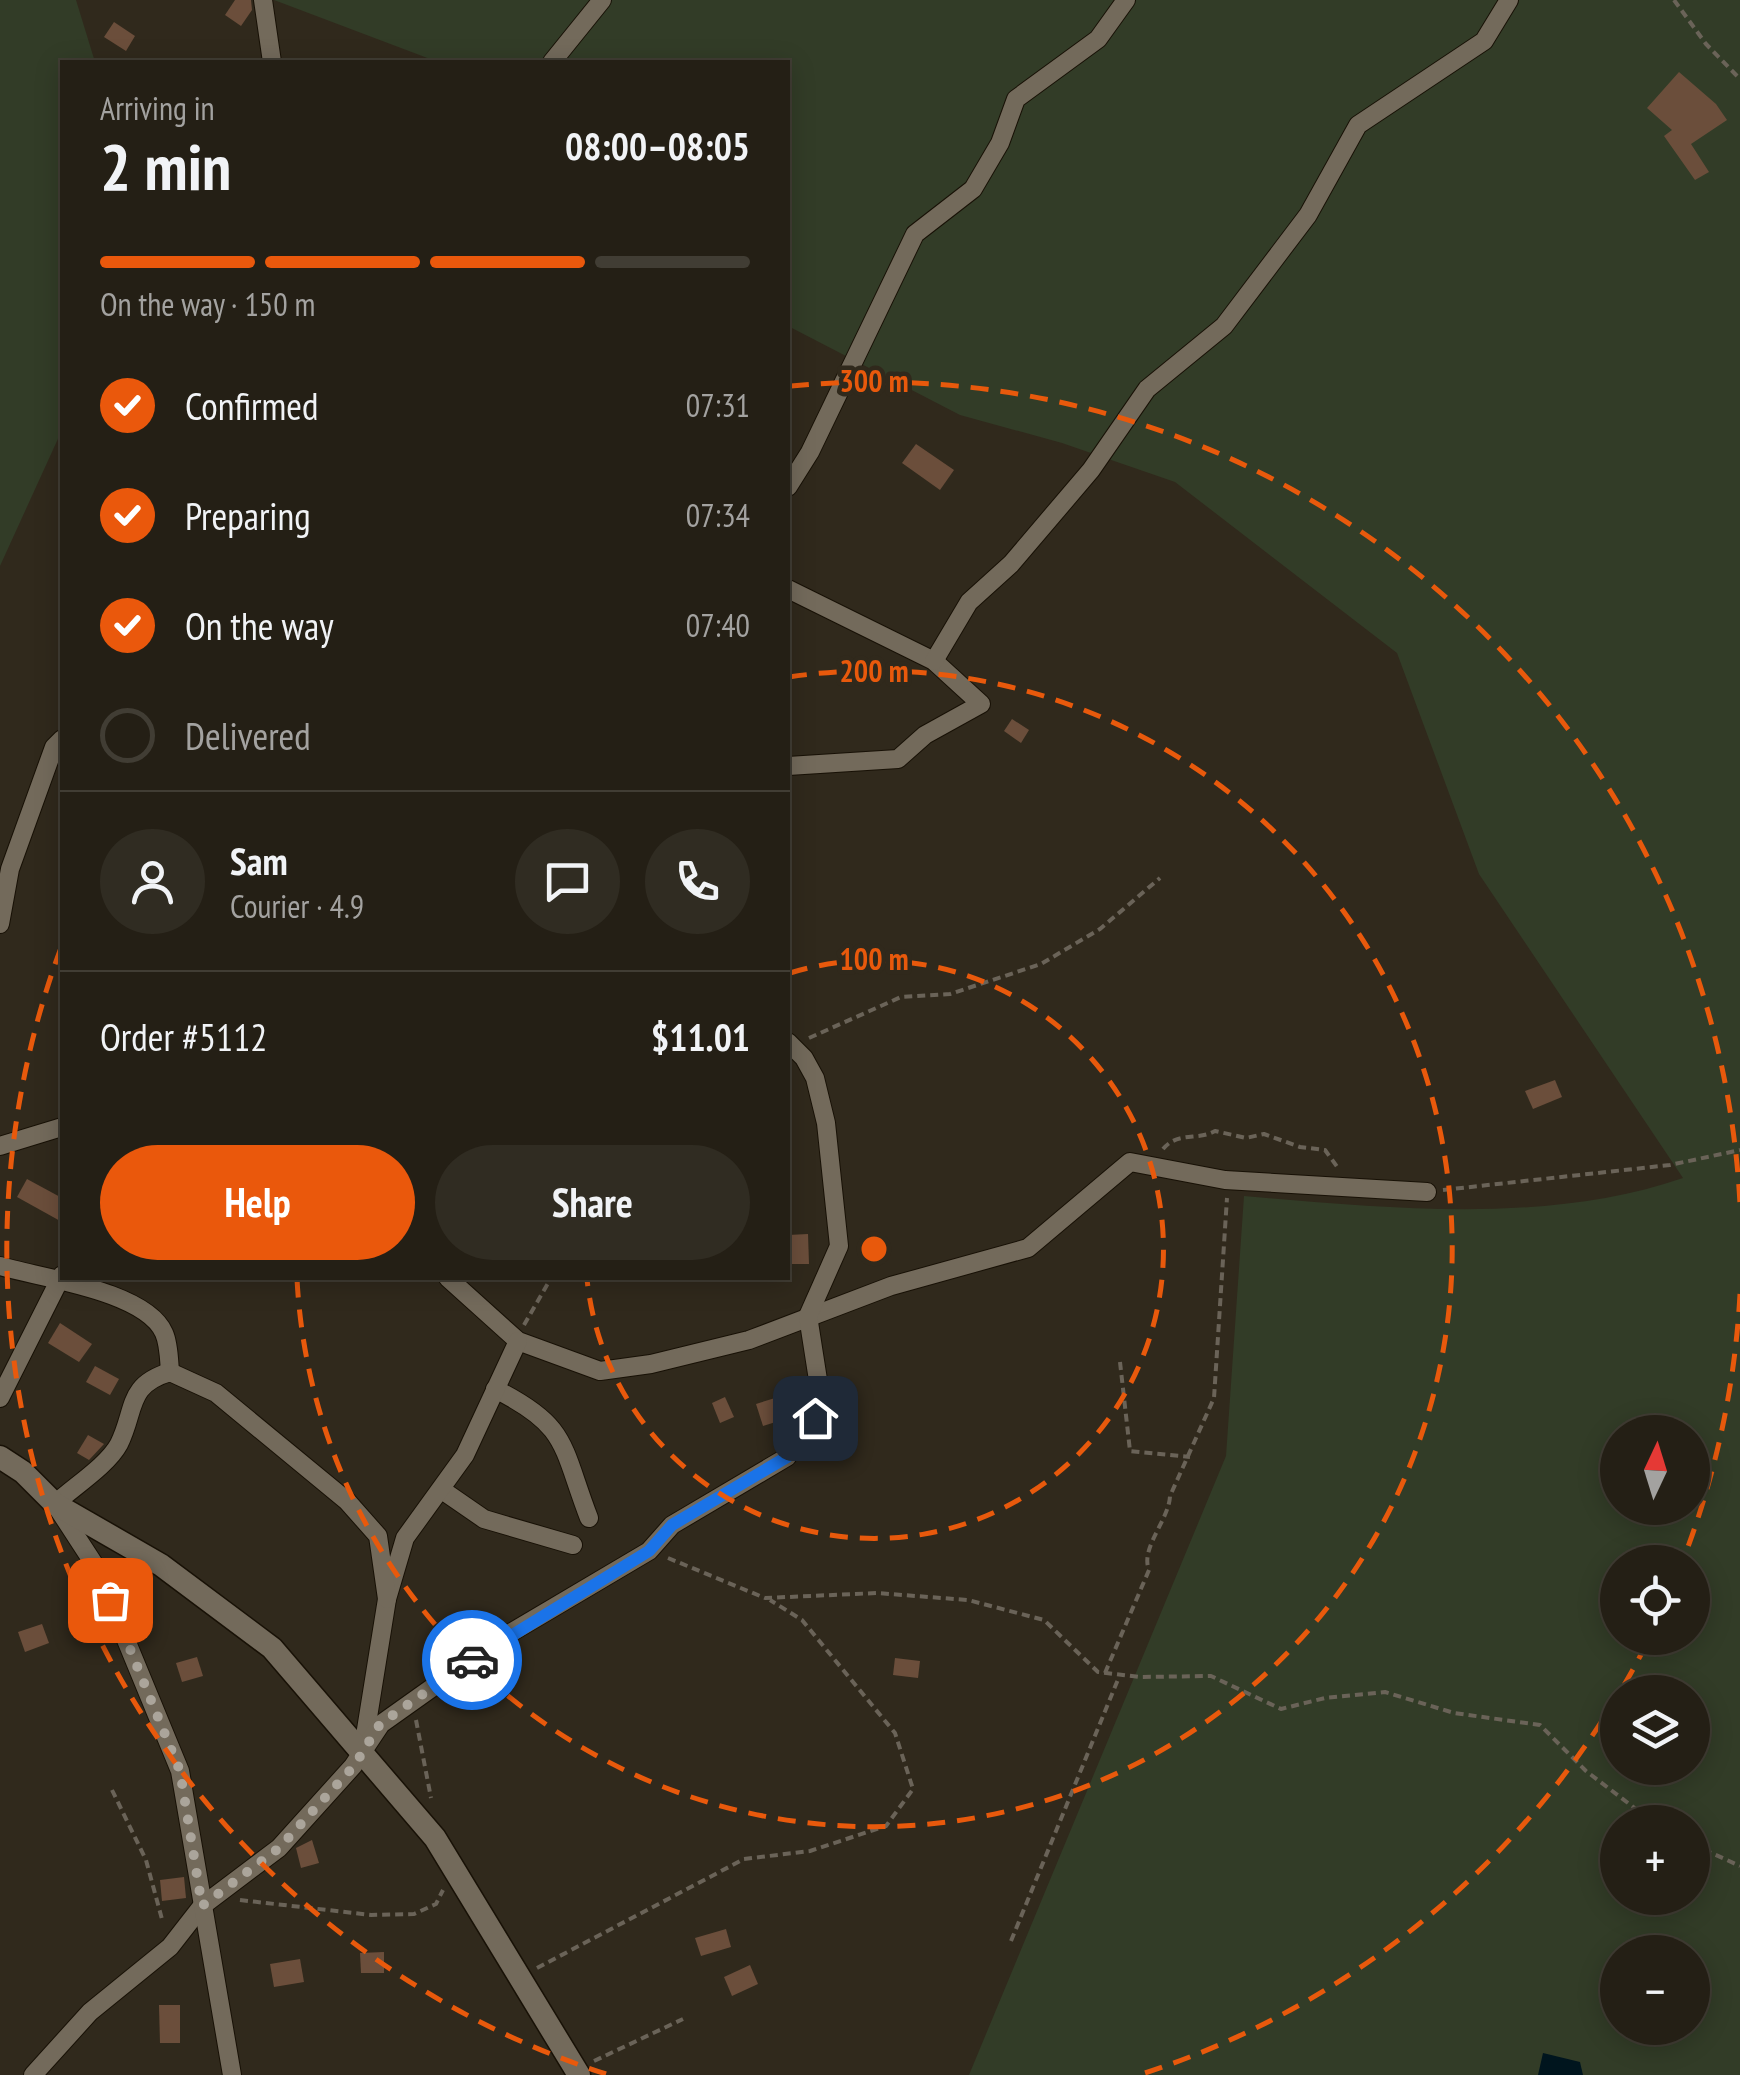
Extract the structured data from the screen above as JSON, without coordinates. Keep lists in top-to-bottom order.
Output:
{
  "north": "top",
  "page": {
    "heading": ["2 min", "Arriving in", "08:00–08:05"],
    "panel": [
      "Sam",
      "Courier · 4.9",
      "Order #5112",
      "$11.01"
    ],
    "bar": "On the way · 150 m",
    "list": [
      ["Confirmed", "07:31"],
      ["Preparing", "07:34"],
      ["On the way", "07:40"],
      "Delivered"
    ],
    "buttons": ["Help", "Share"],
    "map_buttons": ["+", "−"]
  },
  "rings": ["300 m", "200 m", "100 m"]
}
